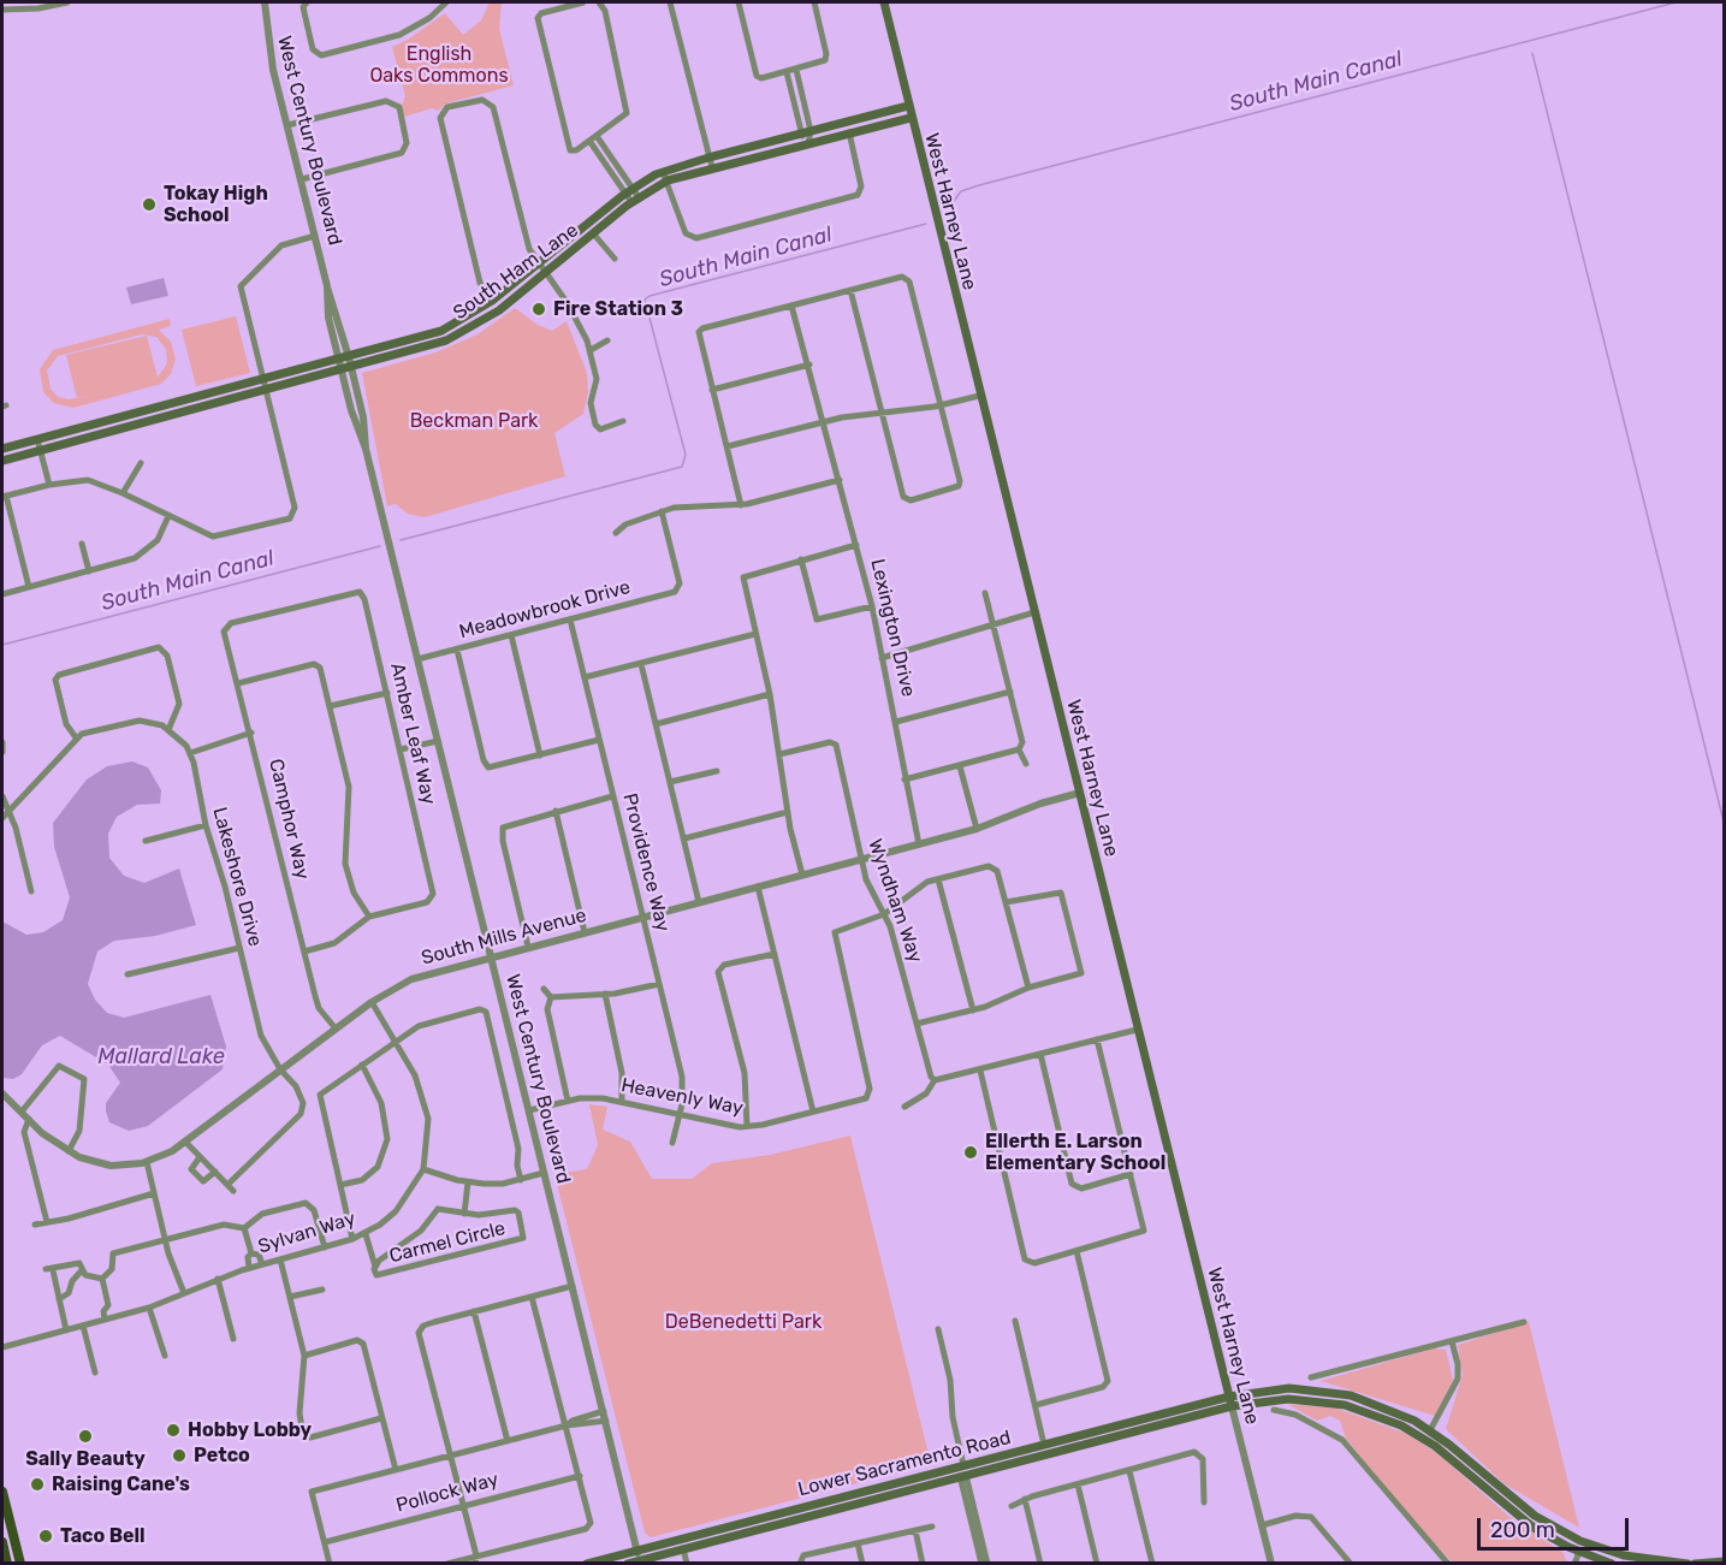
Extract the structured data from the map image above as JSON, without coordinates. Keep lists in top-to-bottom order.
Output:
{
  "streets": {
    "main road": ["West Harney Lane", "South Ham Lane", "Lower Sacramento Road"],
    "street": [
      "West Century Boulevard",
      "Meadowbrook Drive",
      "Lexington Drive",
      "Amber Leaf Way",
      "Camphor Way",
      "Providence Way",
      "Lakeshore Drive",
      "Wyndham Way",
      "South Mills Avenue",
      "Heavenly Way",
      "Sylvan Way",
      "Carmel Circle",
      "Pollock Way"
    ]
  },
  "crossings": [
    ["West Century Boulevard", "South Ham Lane"],
    ["West Century Boulevard", "Meadowbrook Drive"],
    ["West Century Boulevard", "South Mills Avenue"],
    ["West Century Boulevard", "Heavenly Way"],
    ["West Century Boulevard", "Lower Sacramento Road"],
    ["West Harney Lane", "South Ham Lane"],
    ["West Harney Lane", "South Mills Avenue"],
    ["West Harney Lane", "Lower Sacramento Road"],
    ["Meadowbrook Drive", "Providence Way"],
    ["Lexington Drive", "South Mills Avenue"],
    ["Amber Leaf Way", "Camphor Way"],
    ["Camphor Way", "South Mills Avenue"],
    ["Providence Way", "South Mills Avenue"],
    ["Providence Way", "Heavenly Way"],
    ["Lakeshore Drive", "South Mills Avenue"],
    ["Wyndham Way", "South Mills Avenue"],
    ["Wyndham Way", "Heavenly Way"],
    ["South Mills Avenue", "Sylvan Way"]
  ],
  "water": ["South Main Canal", "Mallard Lake"],
  "parks": ["English Oaks Commons", "Beckman Park", "DeBenedetti Park"],
  "places": [
    "Tokay High School",
    "Fire Station 3",
    "Ellerth E. Larson Elementary School",
    "Hobby Lobby",
    "Sally Beauty",
    "Petco",
    "Raising Cane's",
    "Taco Bell"
  ],
  "scale_bar": "200 m"
}
